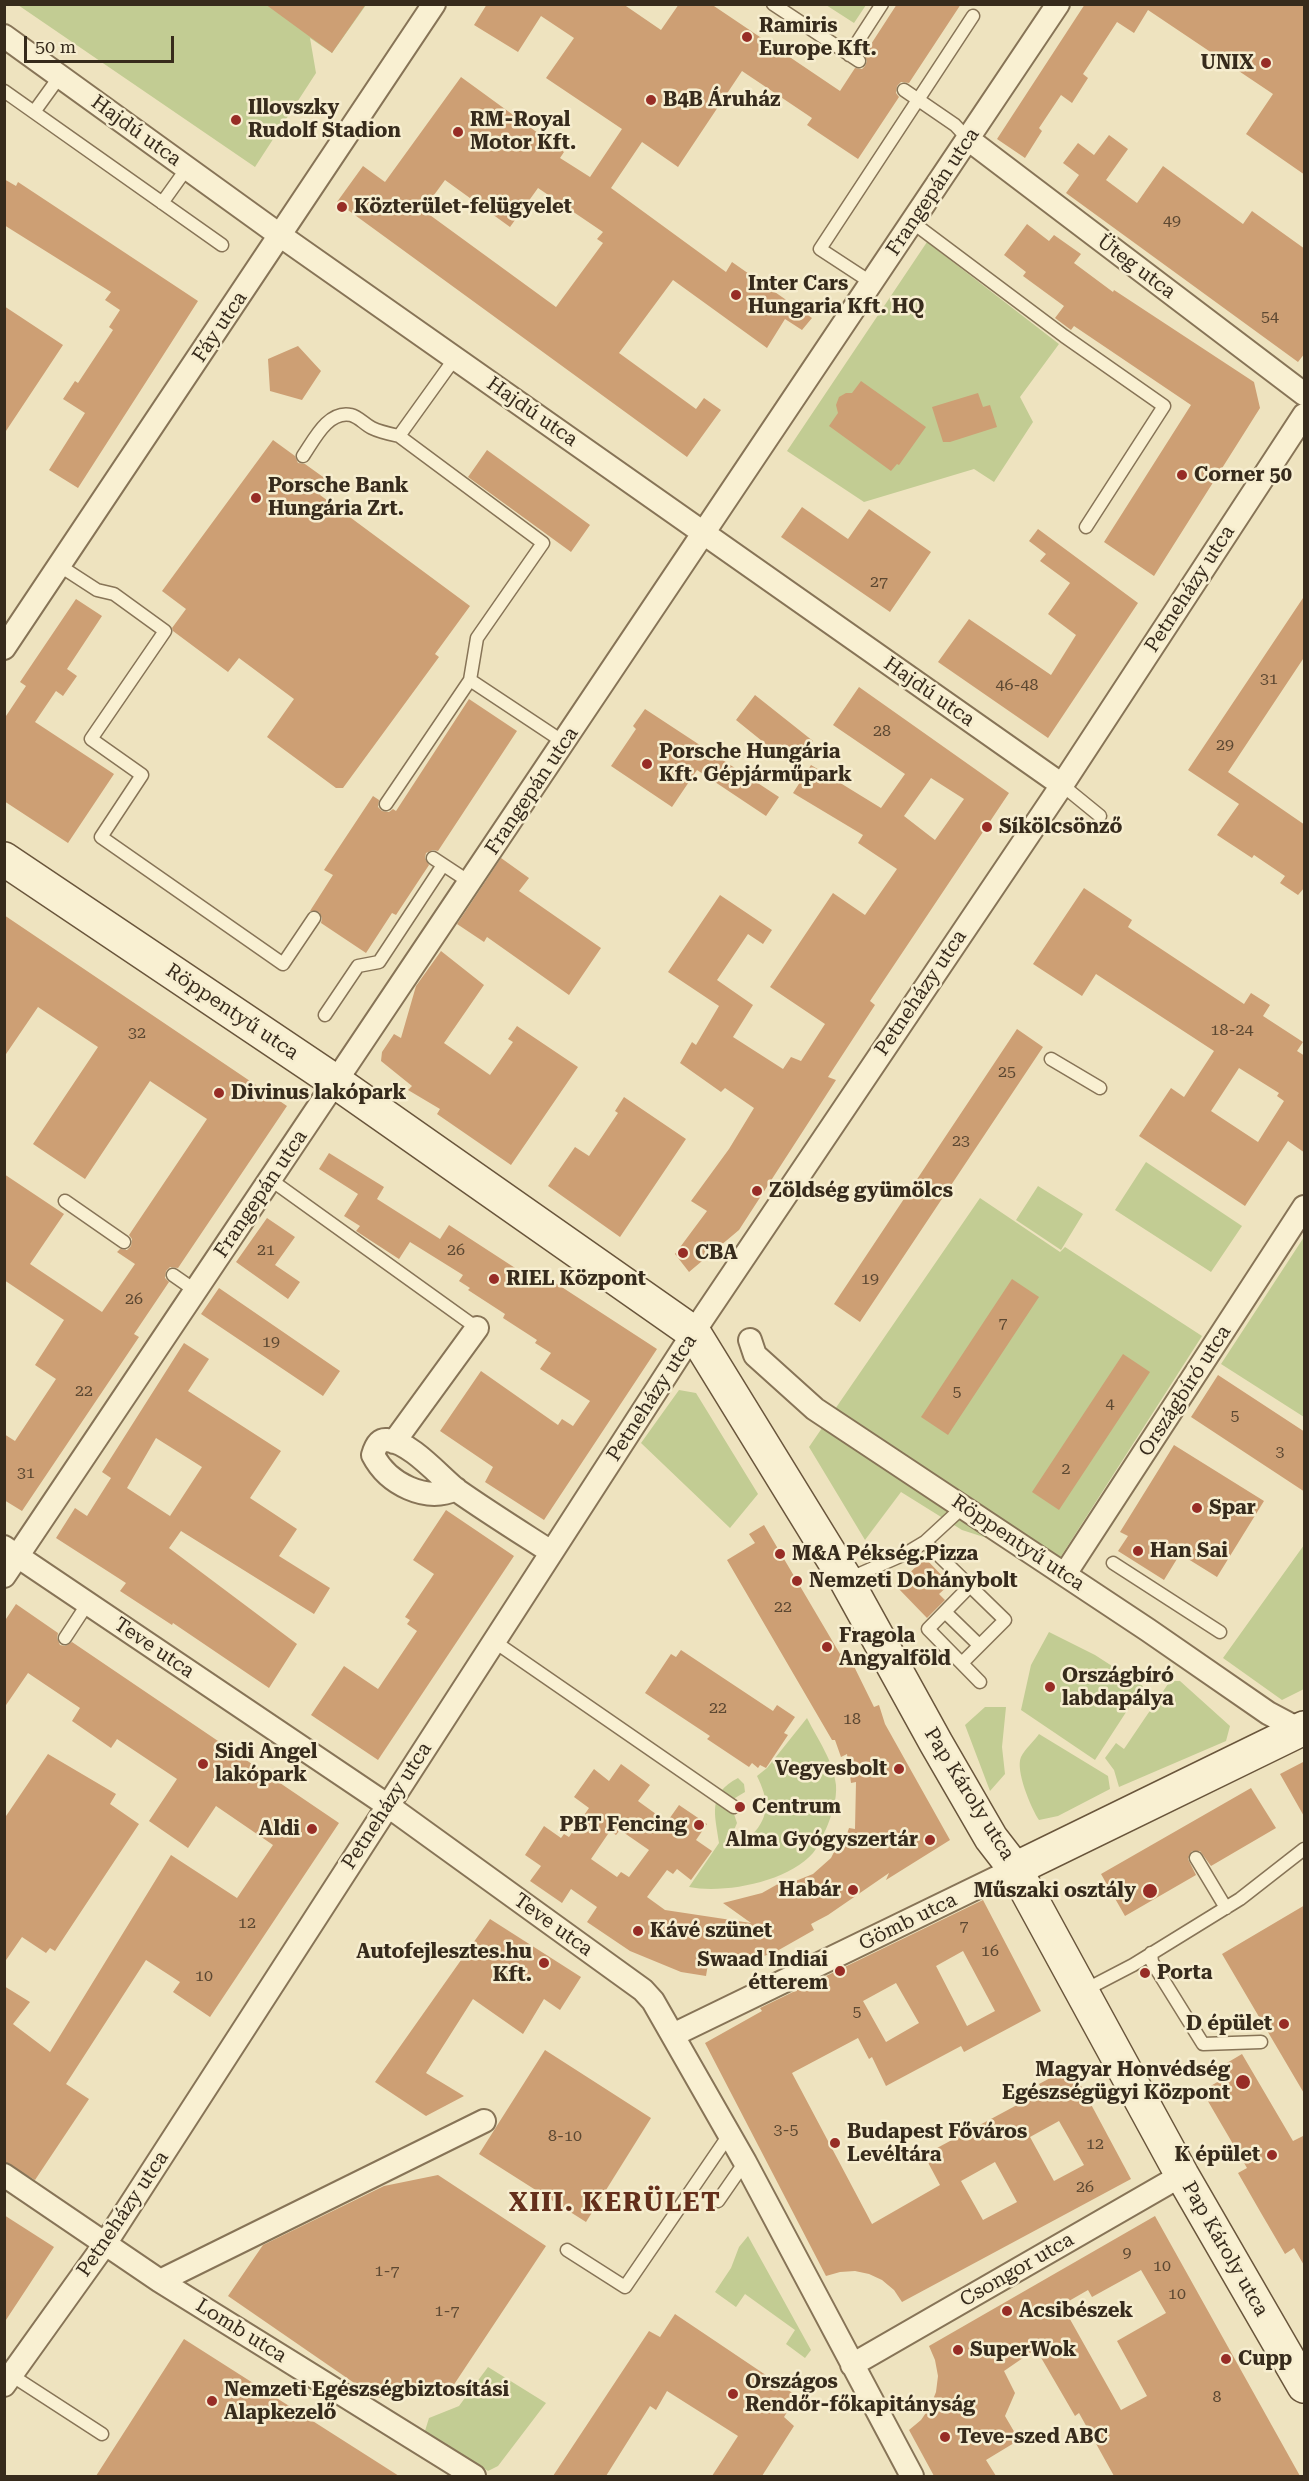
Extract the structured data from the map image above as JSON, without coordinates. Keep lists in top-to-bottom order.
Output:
{
  "streets": {
    "street": [
      "Hajdú utca",
      "Frangepán utca",
      "Üteg utca",
      "Fáy utca",
      "Petneházy utca",
      "Röppentyű utca",
      "Országbíró utca",
      "Teve utca",
      "Pap Károly utca",
      "Gömb utca",
      "Csongor utca",
      "Lomb utca"
    ]
  },
  "crossings": [
    ["Hajdú utca", "Frangepán utca"],
    ["Hajdú utca", "Fáy utca"],
    ["Hajdú utca", "Petneházy utca"],
    ["Frangepán utca", "Üteg utca"],
    ["Frangepán utca", "Röppentyű utca"],
    ["Frangepán utca", "Teve utca"],
    ["Petneházy utca", "Röppentyű utca"],
    ["Petneházy utca", "Teve utca"],
    ["Petneházy utca", "Pap Károly utca"],
    ["Petneházy utca", "Lomb utca"],
    ["Röppentyű utca", "Országbíró utca"],
    ["Röppentyű utca", "Pap Károly utca"],
    ["Röppentyű utca", "Gömb utca"],
    ["Teve utca", "Gömb utca"],
    ["Teve utca", "Csongor utca"],
    ["Pap Károly utca", "Gömb utca"],
    ["Pap Károly utca", "Csongor utca"]
  ],
  "districts": ["XIII. KERÜLET"],
  "places": [
    "Ramiris Europe Kft.",
    "UNIX",
    "B4B Áruház",
    "Illovszky Rudolf Stadion",
    "RM-Royal Motor Kft.",
    "Közterület-felügyelet",
    "Inter Cars Hungaria Kft. HQ",
    "Corner 50",
    "Porsche Bank Hungária Zrt.",
    "Porsche Hungária Kft. Gépjárműpark",
    "Síkölcsönző",
    "Divinus lakópark",
    "Zöldség gyümölcs",
    "CBA",
    "RIEL Központ",
    "Spar",
    "Han Sai",
    "M&A Pékség.Pizza",
    "Nemzeti Dohánybolt",
    "Fragola Angyalföld",
    "Országbíró labdapálya",
    "Sidi Angel lakópark",
    "Vegyesbolt",
    "Centrum",
    "PBT Fencing",
    "Aldi",
    "Alma Gyógyszertár",
    "Habár",
    "Műszaki osztály",
    "Kávé szünet",
    "Autofejlesztes.hu Kft.",
    "Swaad Indiai étterem",
    "Porta",
    "D épület",
    "Magyar Honvédség Egészségügyi Központ",
    "Budapest Főváros Levéltára",
    "K épület",
    "Acsibészek",
    "SuperWok",
    "Cupp",
    "Országos Rendőr-főkapitányság",
    "Nemzeti Egészségbiztosítási Alapkezelő",
    "Teve-szed ABC"
  ],
  "house_numbers": [
    "49",
    "54",
    "27",
    "31",
    "46-48",
    "28",
    "29",
    "18-24",
    "32",
    "25",
    "23",
    "21",
    "26",
    "19",
    "26",
    "7",
    "19",
    "22",
    "5",
    "4",
    "5",
    "3",
    "2",
    "31",
    "22",
    "22",
    "18",
    "12",
    "7",
    "16",
    "10",
    "5",
    "3-5",
    "8-10",
    "12",
    "26",
    "9",
    "10",
    "1-7",
    "10",
    "1-7",
    "8"
  ],
  "scale_bar": "50 m"
}
